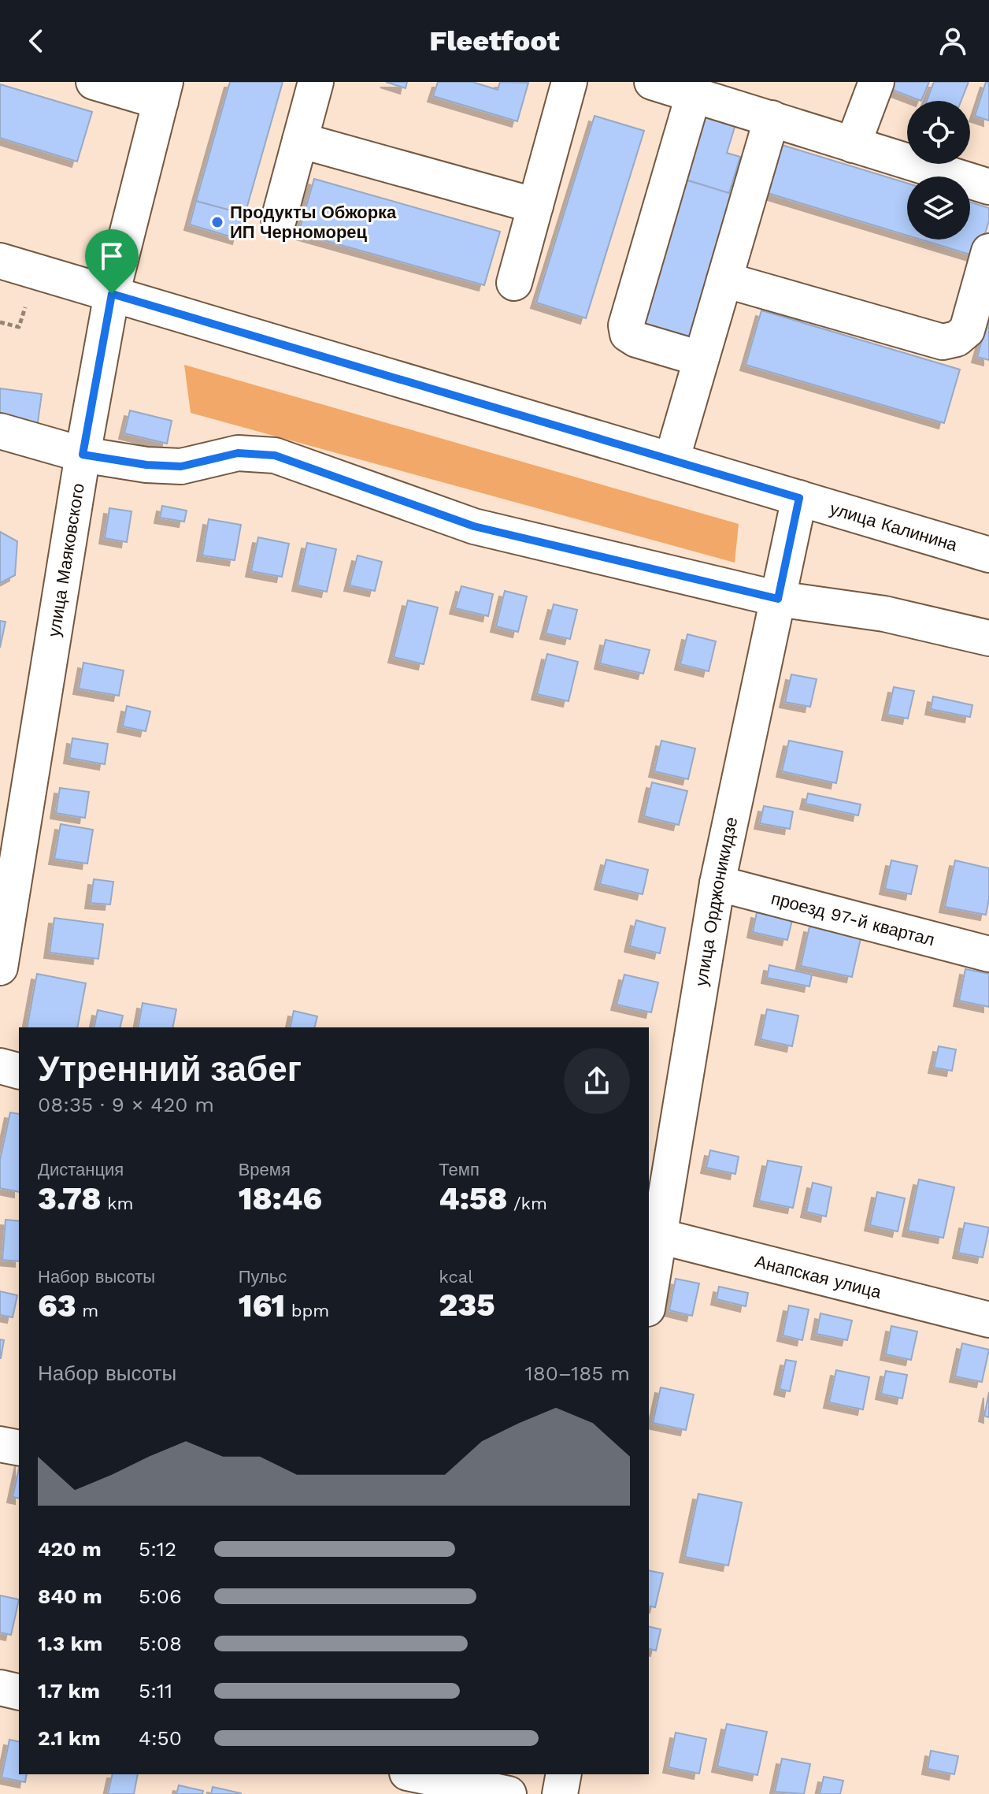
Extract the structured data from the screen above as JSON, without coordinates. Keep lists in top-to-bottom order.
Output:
{
  "streets": {
    "street": [
      "улица Калинина",
      "улица Маяковского",
      "улица Орджоникидзе",
      "проезд 97-й квартал",
      "Анапская улица"
    ]
  },
  "crossings": [
    ["улица Калинина", "улица Маяковского"],
    ["улица Калинина", "улица Орджоникидзе"],
    ["улица Орджоникидзе", "проезд 97-й квартал"],
    ["улица Орджоникидзе", "Анапская улица"]
  ],
  "places": ["Продукты Обжорка ИП Черноморец"],
  "page": {
    "header": "Fleetfoot",
    "heading": ["Утренний забег", "08:35 · 9 × 420 m"],
    "stats": [
      ["Дистанция", "3.78 km"],
      ["Время", "18:46"],
      ["Темп", "4:58 /km"],
      ["Набор высоты", "63 m"],
      ["Пульс", "161 bpm"],
      ["kcal", "235"]
    ],
    "chart": ["Набор высоты", "180–185 m"],
    "list": [
      {
        "name": "420 m",
        "note": "5:12"
      },
      {
        "name": "840 m",
        "note": "5:06"
      },
      {
        "name": "1.3 km",
        "note": "5:08"
      },
      {
        "name": "1.7 km",
        "note": "5:11"
      },
      {
        "name": "2.1 km",
        "note": "4:50"
      }
    ]
  }
}
